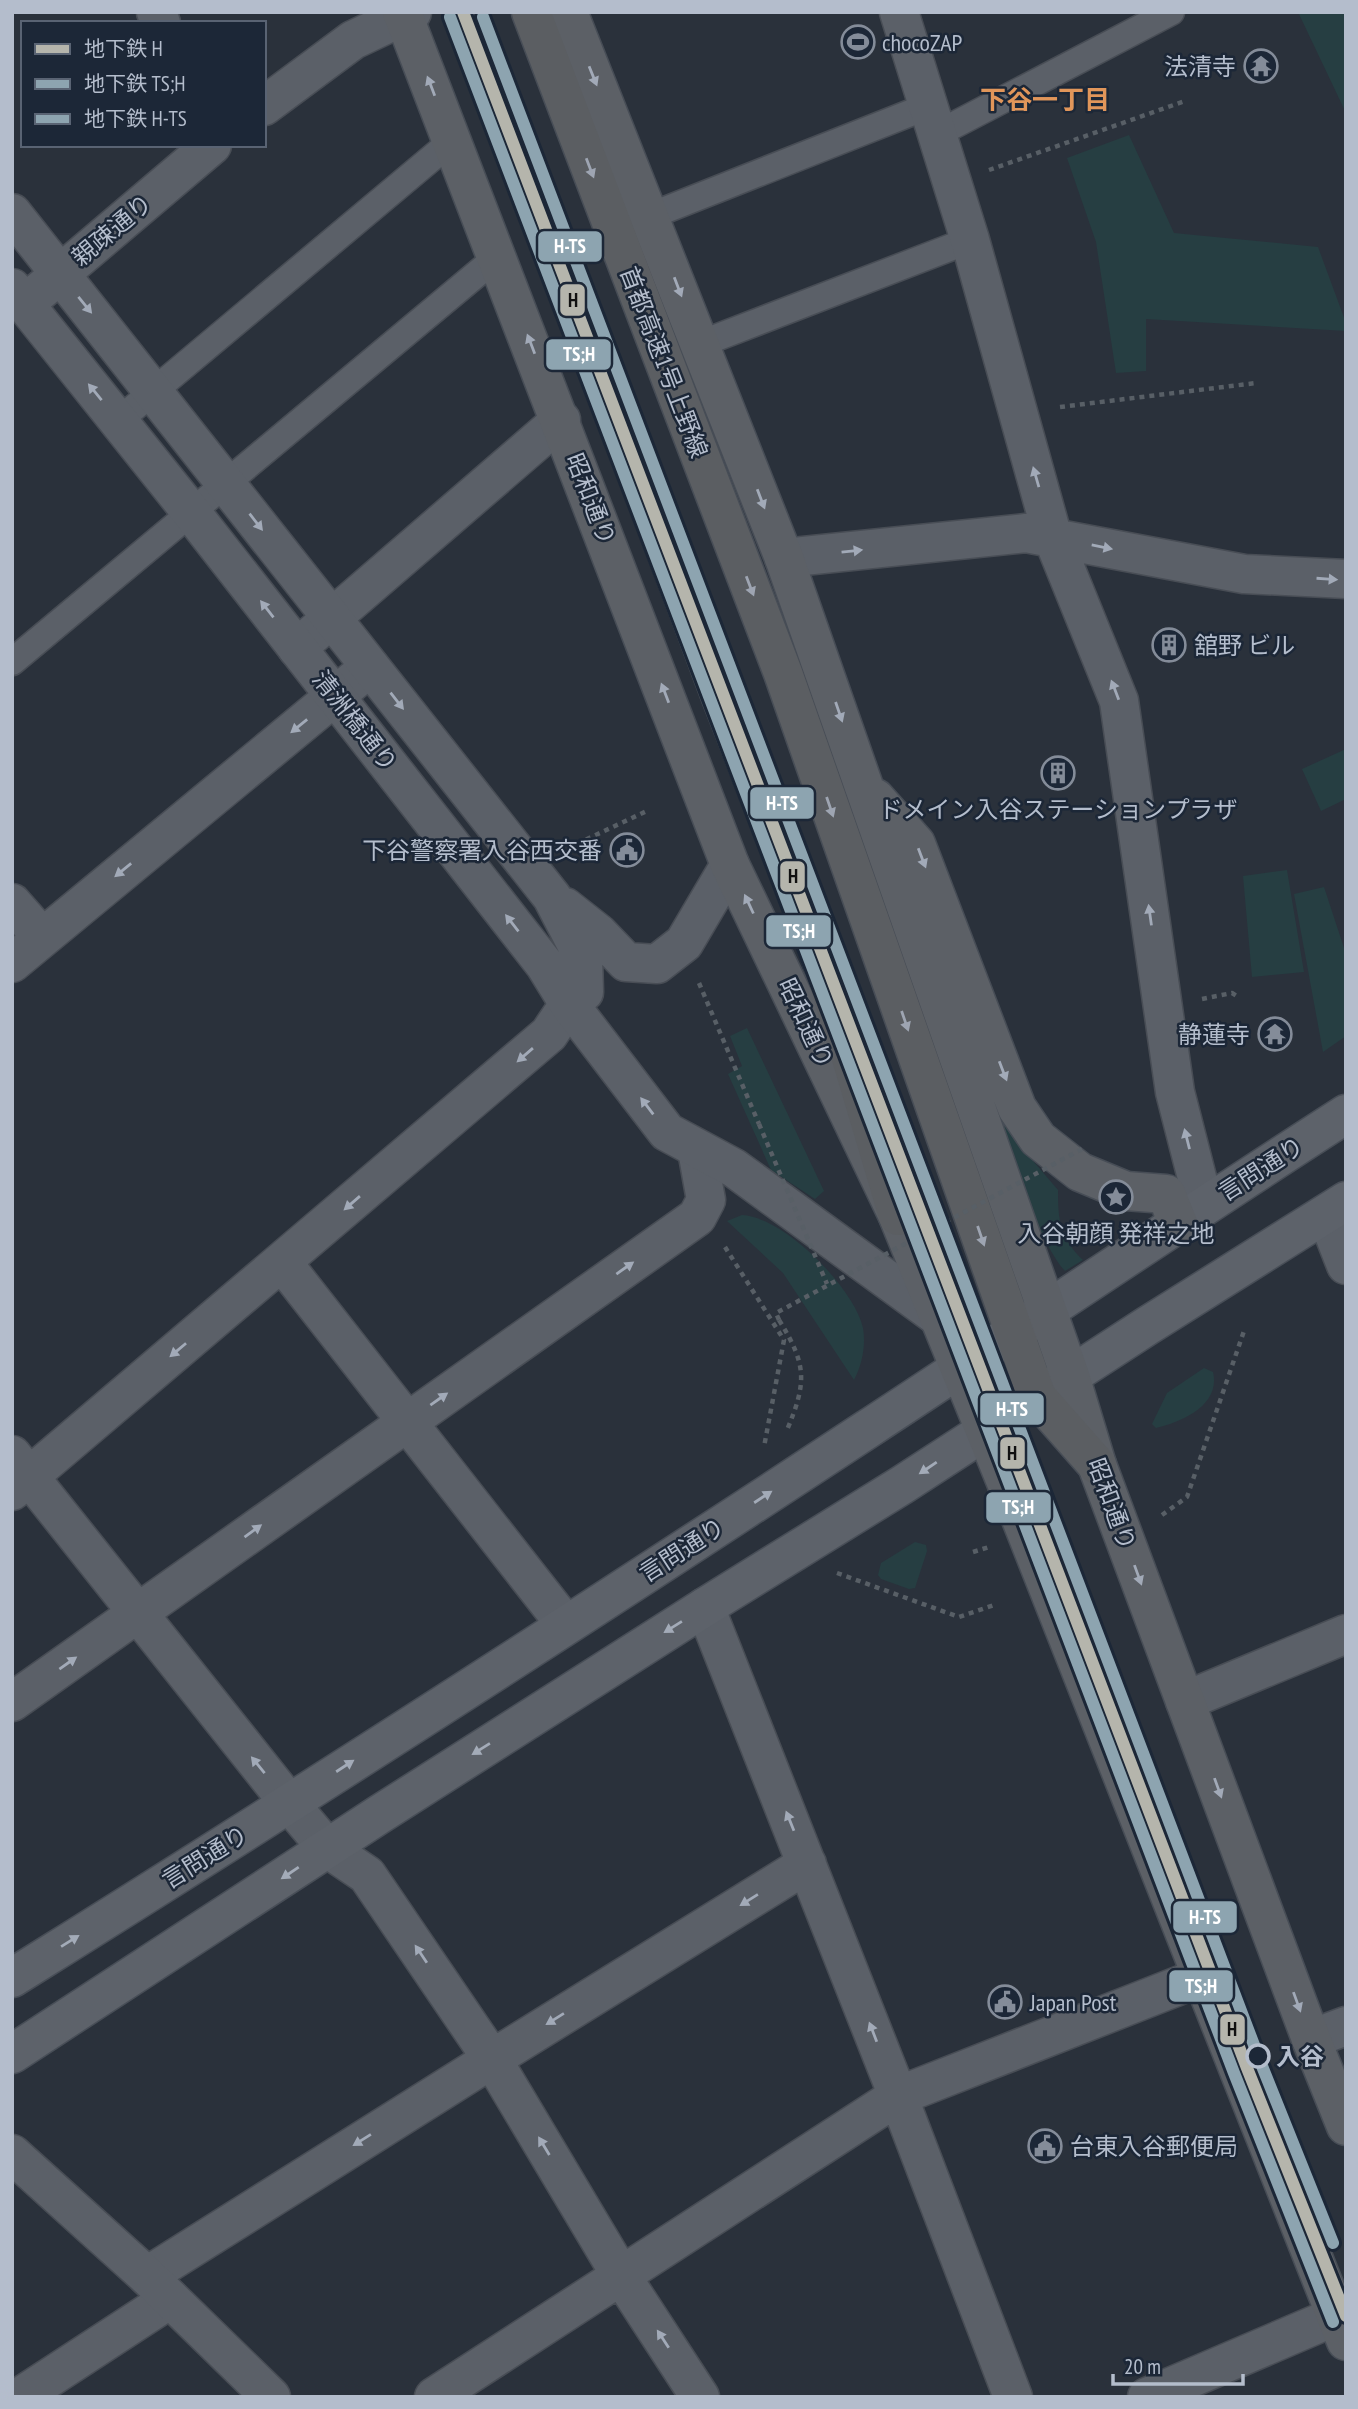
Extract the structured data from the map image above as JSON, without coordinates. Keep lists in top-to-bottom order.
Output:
{
  "streets": {
    "highway": ["首都高速1号上野線", "昭和通り"],
    "main road": ["言問通り"],
    "street": ["親疎通り", "清洲橋通り"]
  },
  "crossings": [
    ["親疎通り", "清洲橋通り"],
    ["首都高速1号上野線", "言問通り"],
    ["昭和通り", "清洲橋通り"],
    ["昭和通り", "言問通り"]
  ],
  "districts": ["下谷一丁目"],
  "places": {
    "sports": ["chocoZAP"],
    "temple": ["法清寺", "静蓮寺"],
    "building": ["舘野 ビル", "ドメイン入谷ステーションプラザ"],
    "public building": ["下谷警察署入谷西交番", "Japan Post", "台東入谷郵便局"],
    "place": ["入谷朝顔 発祥之地"],
    "other": ["入谷"]
  },
  "lines": ["metro line H", "metro line TS;H", "metro line H-TS"],
  "legend": ["地下鉄 H", "地下鉄 TS;H", "地下鉄 H-TS"],
  "scale_bar": "20 m"
}
